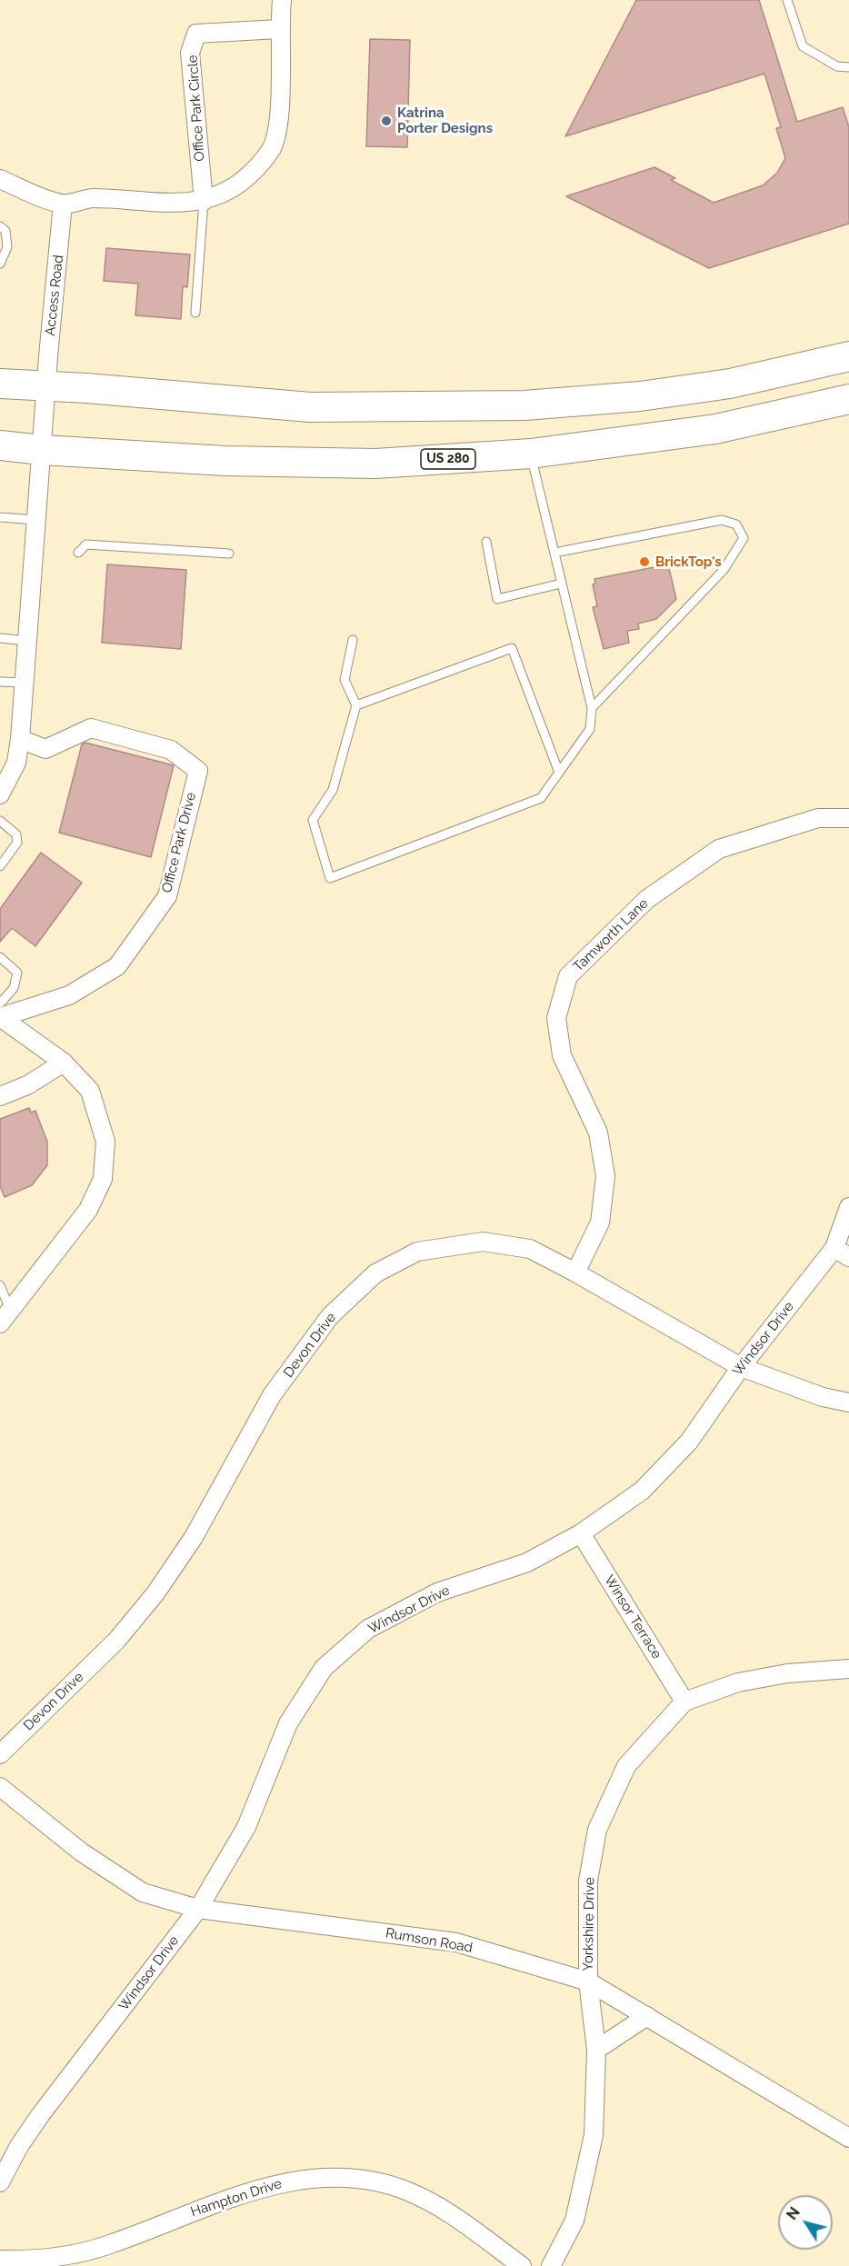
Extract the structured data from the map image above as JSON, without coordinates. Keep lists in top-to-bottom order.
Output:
{
  "streets": {
    "highway": ["US 280"],
    "street": [
      "Office Park Circle",
      "Access Road",
      "Office Park Drive",
      "Tamworth Lane",
      "Windsor Drive",
      "Devon Drive",
      "Winsor Terrace",
      "Yorkshire Drive",
      "Rumson Road",
      "Hampton Drive"
    ]
  },
  "crossings": [
    ["Tamworth Lane", "Devon Drive"],
    ["Windsor Drive", "Devon Drive"],
    ["Windsor Drive", "Winsor Terrace"],
    ["Windsor Drive", "Rumson Road"],
    ["Winsor Terrace", "Yorkshire Drive"],
    ["Yorkshire Drive", "Rumson Road"]
  ],
  "places": ["Katrina Porter Designs", "BrickTop's"],
  "north": "top left"
}
